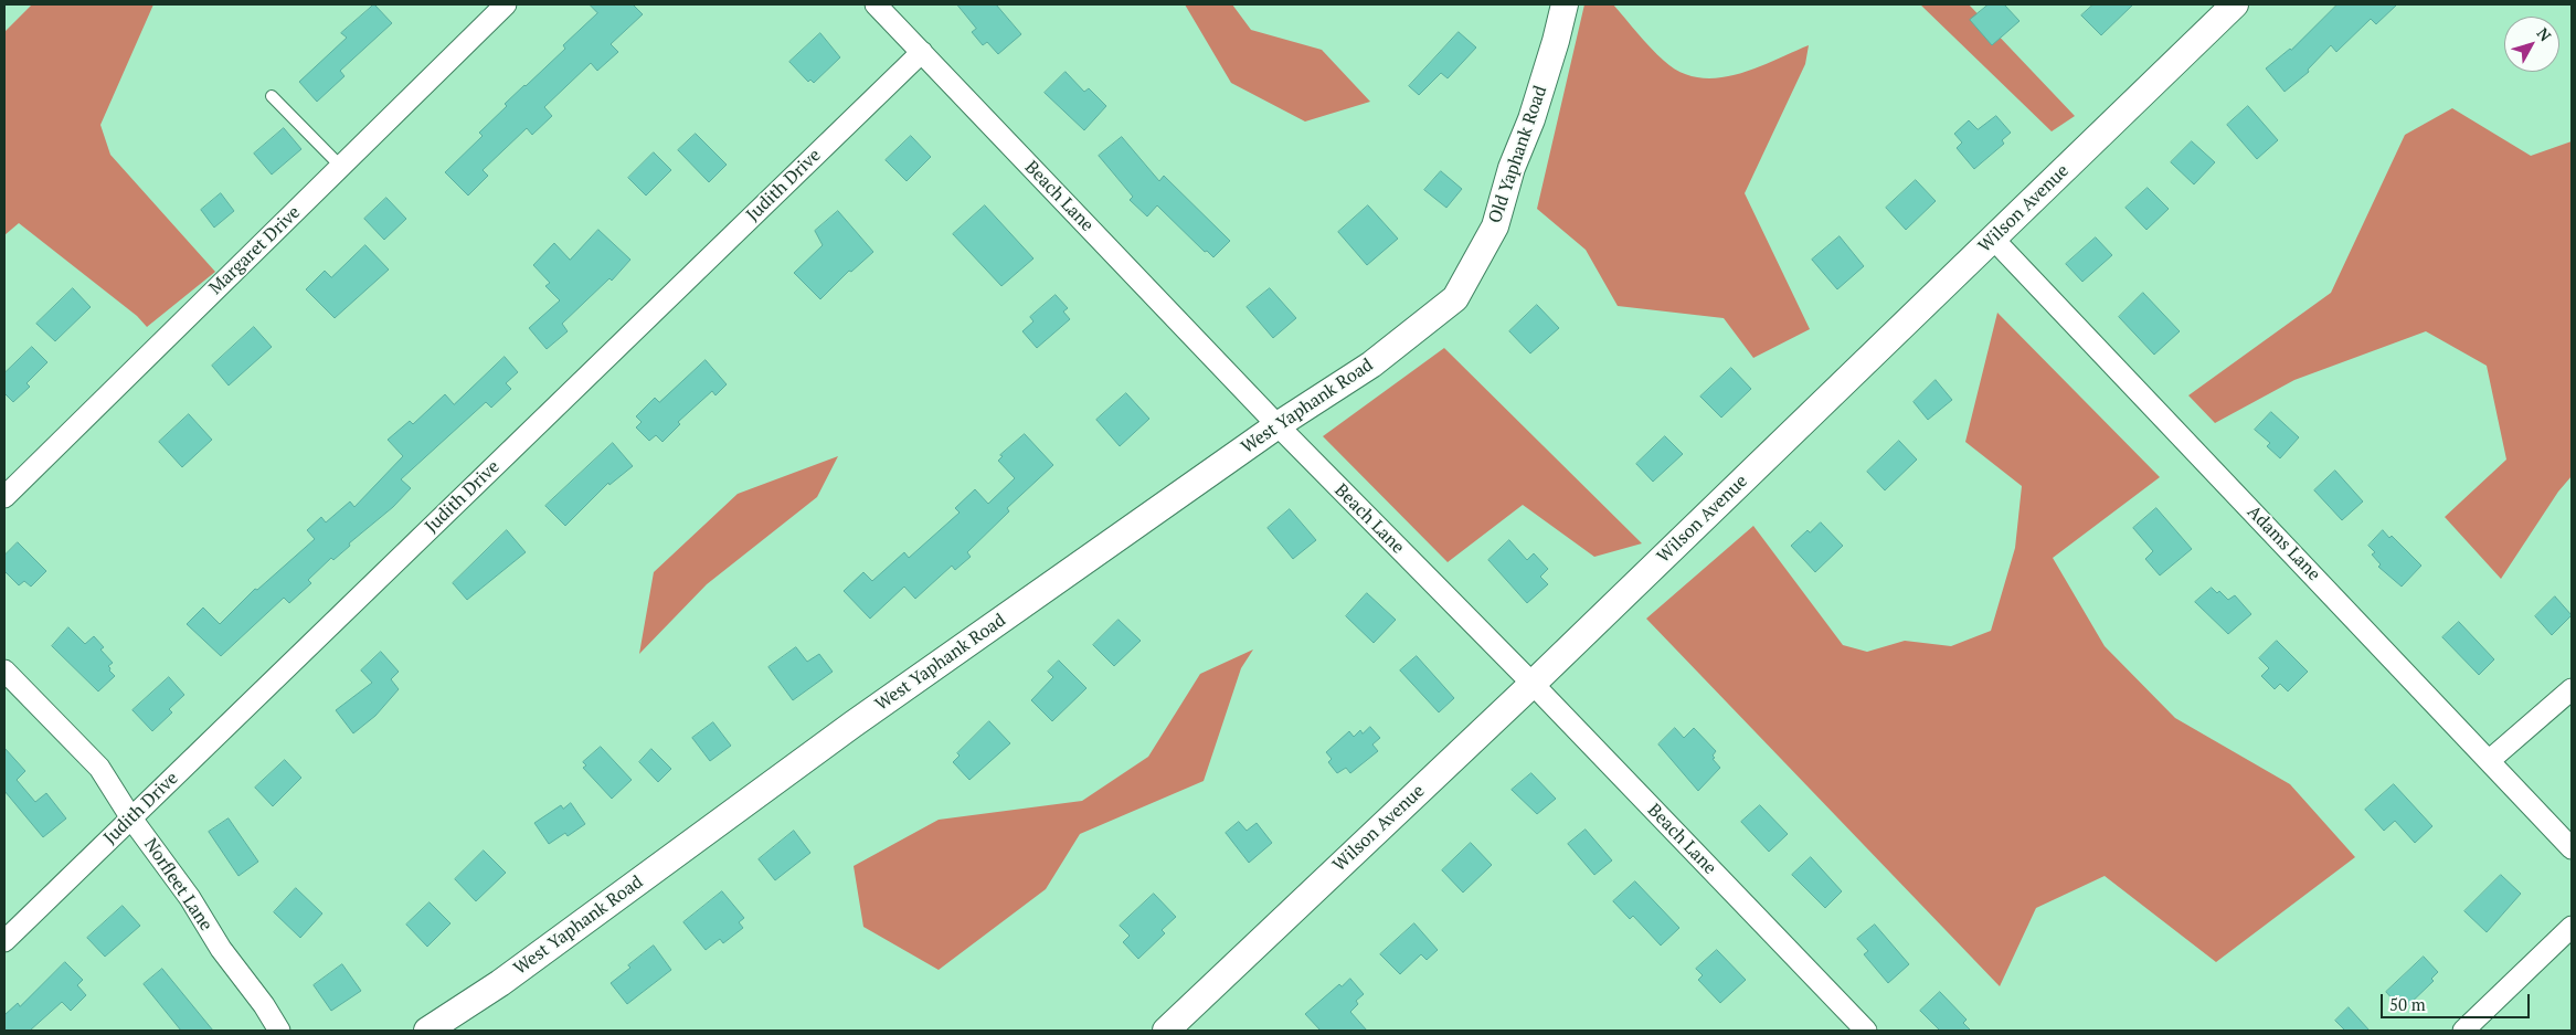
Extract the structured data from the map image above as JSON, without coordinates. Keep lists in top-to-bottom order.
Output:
{
  "streets": {
    "street": [
      "Old Yaphank Road",
      "Judith Drive",
      "Beach Lane",
      "Wilson Avenue",
      "Margaret Drive",
      "West Yaphank Road",
      "Adams Lane",
      "Norfleet Lane"
    ]
  },
  "crossings": [
    ["Old Yaphank Road", "West Yaphank Road"],
    ["Judith Drive", "Beach Lane"],
    ["Judith Drive", "Norfleet Lane"],
    ["Beach Lane", "Wilson Avenue"],
    ["Beach Lane", "West Yaphank Road"],
    ["Wilson Avenue", "Adams Lane"]
  ],
  "scale_bar": "50 m",
  "north": "top right"
}
